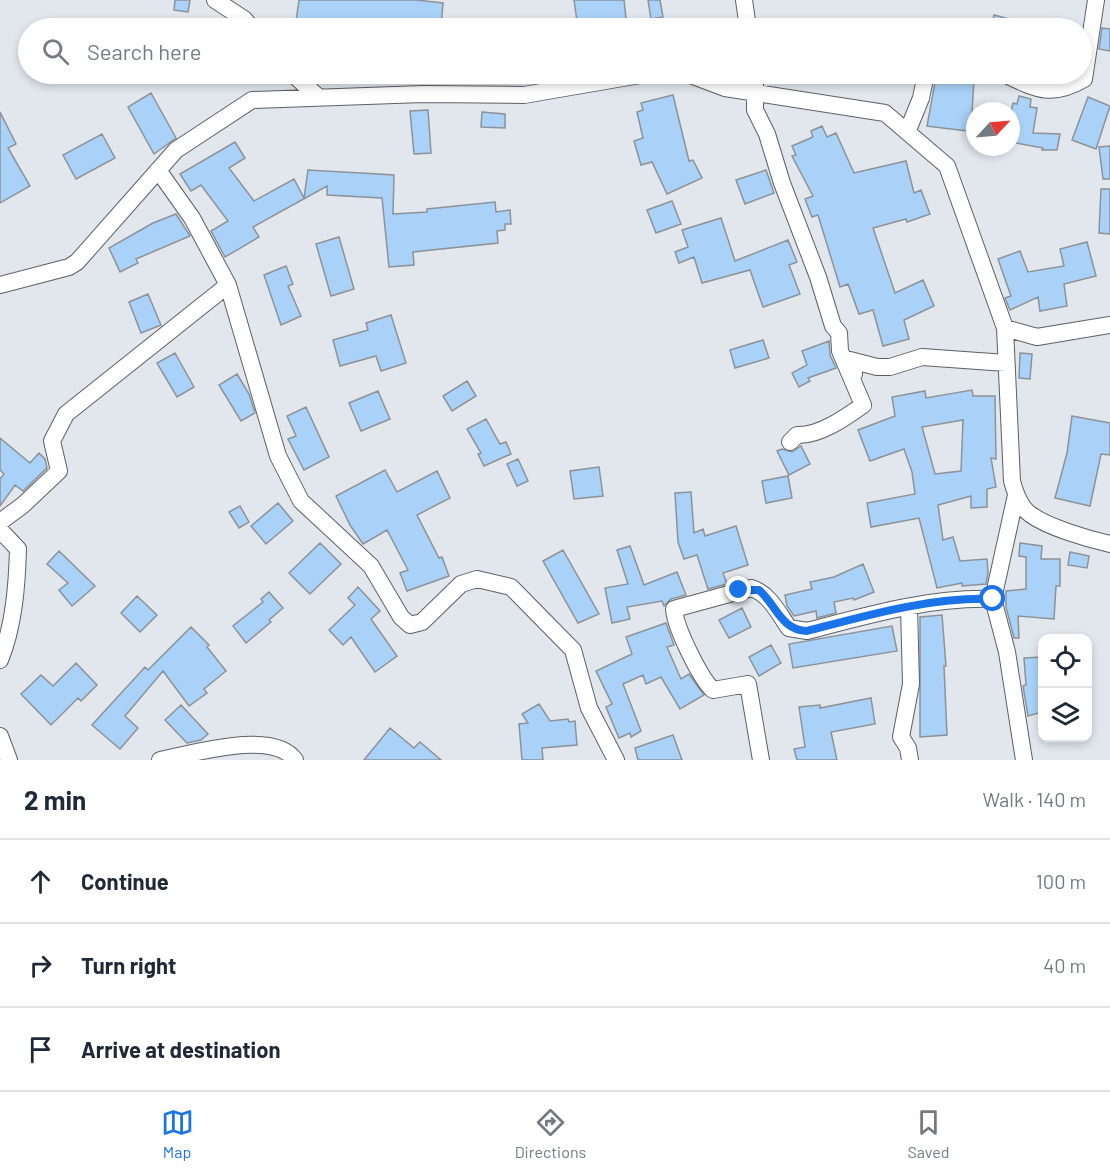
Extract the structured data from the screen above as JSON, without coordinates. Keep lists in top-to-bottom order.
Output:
{
  "north": "top right",
  "page": {
    "search": "Search here",
    "heading": ["2 min", "Walk · 140 m"],
    "list": [
      ["Continue", "100 m"],
      ["Turn right", "40 m"],
      "Arrive at destination"
    ],
    "nav": ["Map", "Directions", "Saved"]
  }
}
